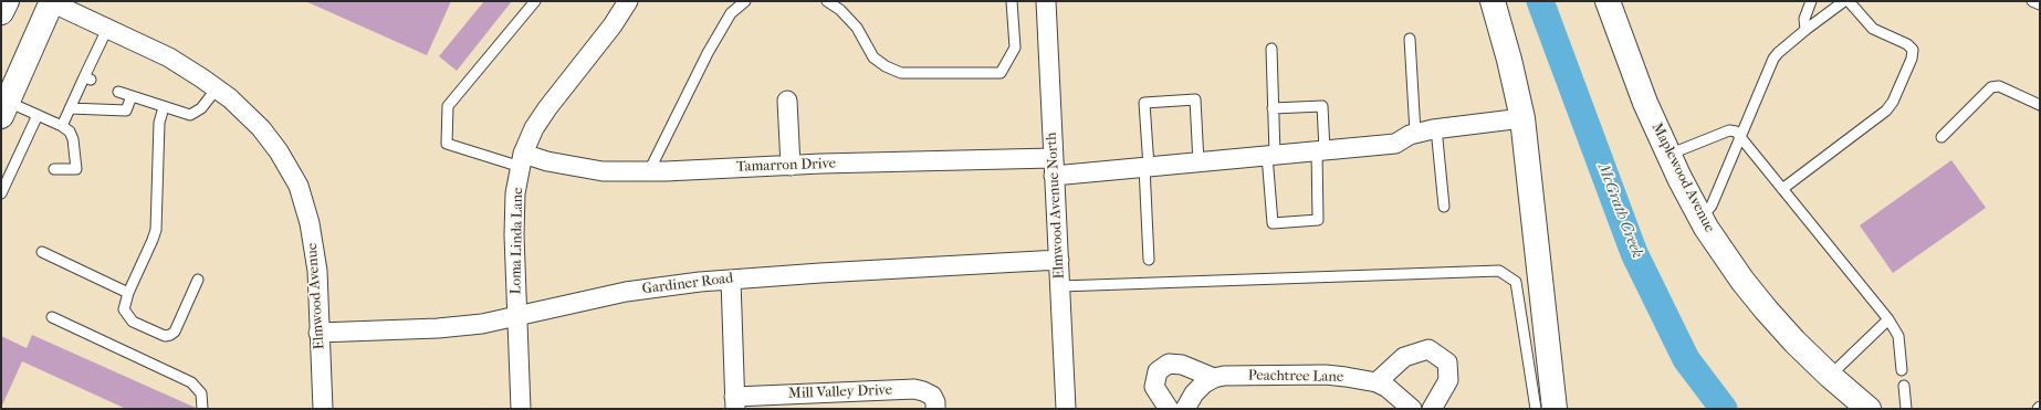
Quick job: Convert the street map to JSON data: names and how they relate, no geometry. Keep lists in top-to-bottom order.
{
  "streets": {
    "street": [
      "Tamarron Drive",
      "Maplewood Avenue",
      "Elmwood Avenue North",
      "Loma Linda Lane",
      "Gardiner Road",
      "Elmwood Avenue",
      "Peachtree Lane",
      "Mill Valley Drive"
    ]
  },
  "crossings": [
    ["Tamarron Drive", "Elmwood Avenue North"],
    ["Tamarron Drive", "Loma Linda Lane"],
    ["Elmwood Avenue North", "Gardiner Road"],
    ["Loma Linda Lane", "Gardiner Road"],
    ["Gardiner Road", "Elmwood Avenue"]
  ],
  "water": ["McGrath Creek"]
}
